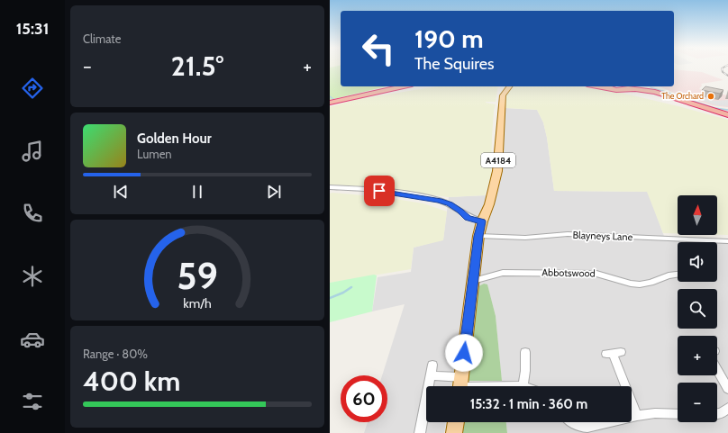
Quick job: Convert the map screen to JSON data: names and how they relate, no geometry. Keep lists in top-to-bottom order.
{
  "streets": {
    "main road": ["A4184"],
    "street": ["Blayneys Lane", "Abbotswood"]
  },
  "crossings": [
    ["A4184", "Blayneys Lane"],
    ["A4184", "Abbotswood"]
  ],
  "places": ["The Orchard"],
  "north": "top",
  "page": {
    "tabs": "15:31",
    "tile": [
      "Climate",
      ["Range · 80%", "400 km"]
    ],
    "turn": ["190 m", "The Squires"],
    "heat": ["−", "21.5°", "+"],
    "song": ["Golden Hour", "Lumen"],
    "map_buttons": ["+", "−"],
    "limit": "60",
    "trip": "15:32 · 1 min · 360 m",
    "gauge": ["59", "km/h"]
  }
}
